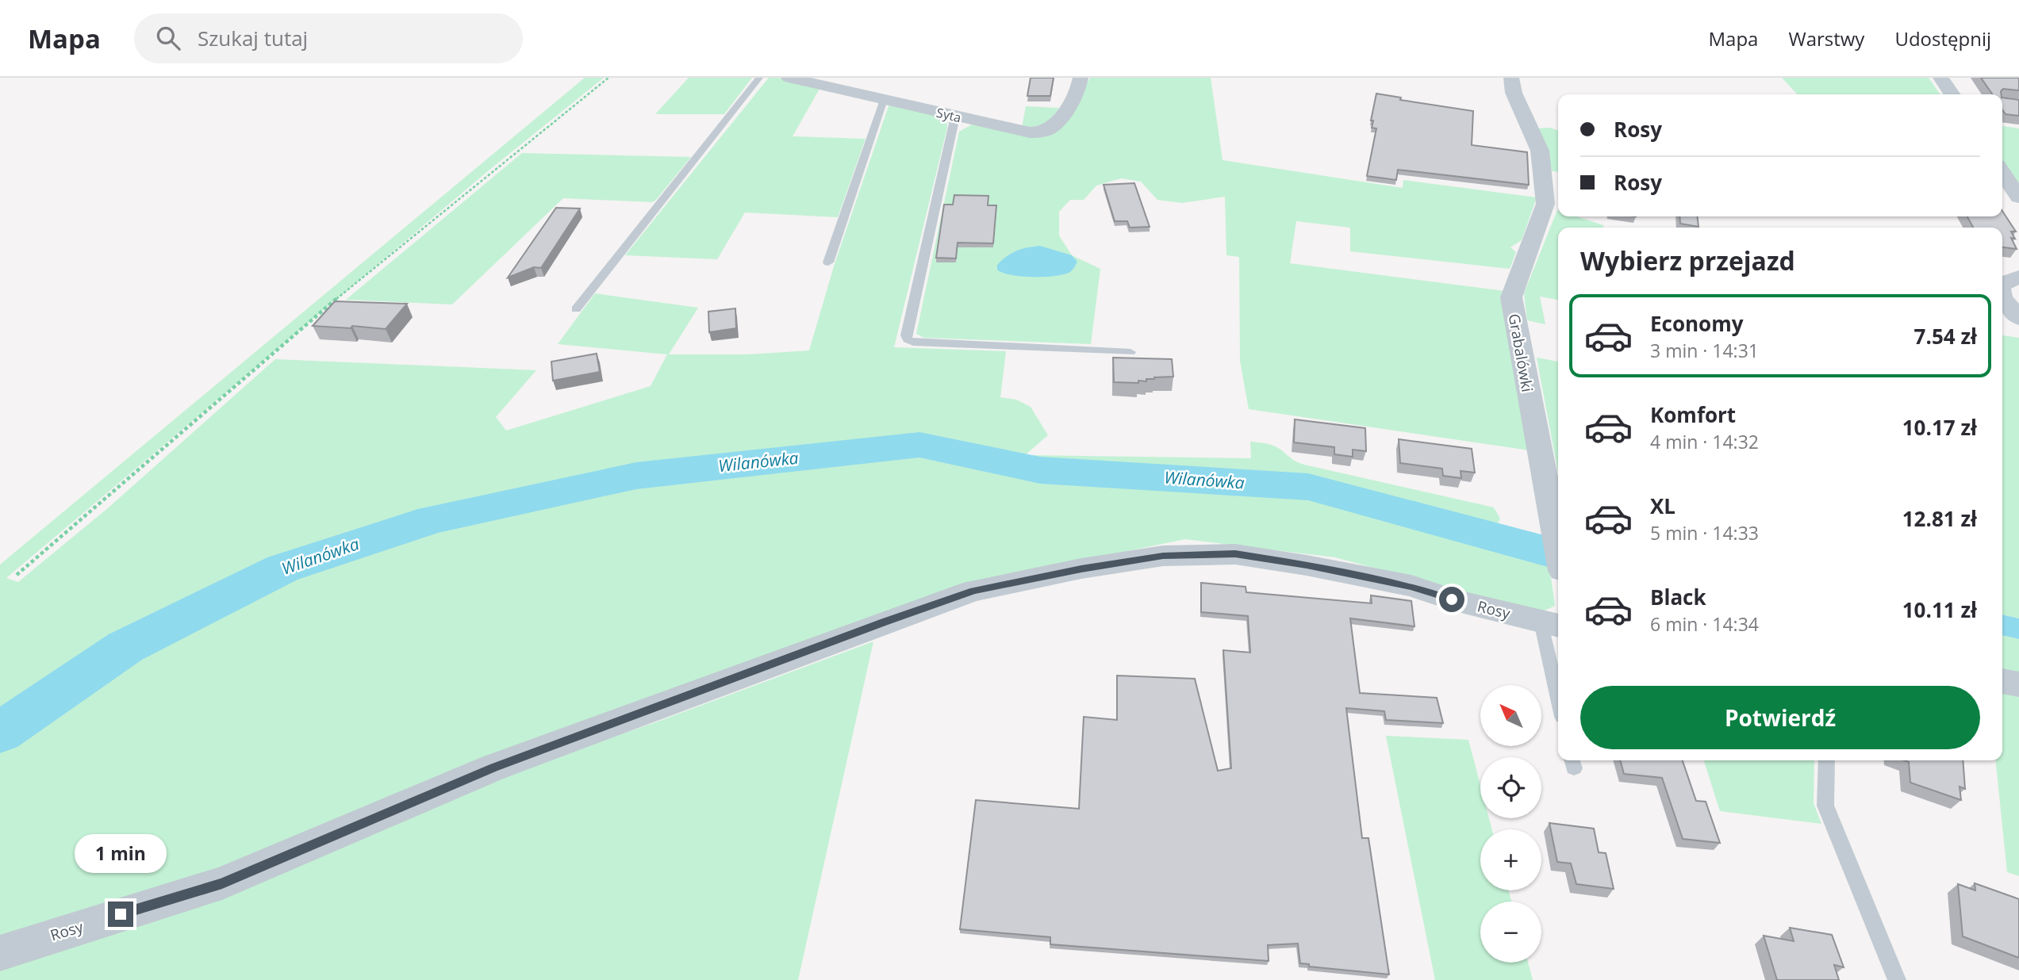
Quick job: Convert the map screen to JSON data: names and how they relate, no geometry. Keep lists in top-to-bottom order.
{
  "streets": {
    "street": ["Syta", "Grabalówki", "Rosy"]
  },
  "water": ["Wilanówka"],
  "north": "top left",
  "page": {
    "header": "Mapa",
    "search": "Szukaj tutaj",
    "nav": ["Mapa", "Warstwy", "Udostępnij"],
    "banner": ["Rosy", "Rosy"],
    "heading": "Wybierz przejazd",
    "list": [
      {
        "name": "Economy",
        "note": "3 min · 14:31",
        "value": "7.54 zł"
      },
      {
        "name": "Komfort",
        "note": "4 min · 14:32",
        "value": "10.17 zł"
      },
      {
        "name": "XL",
        "note": "5 min · 14:33",
        "value": "12.81 zł"
      },
      {
        "name": "Black",
        "note": "6 min · 14:34",
        "value": "10.11 zł"
      }
    ],
    "buttons": "Potwierdź",
    "map_buttons": ["+", "−"],
    "bubble": "1 min"
  }
}
